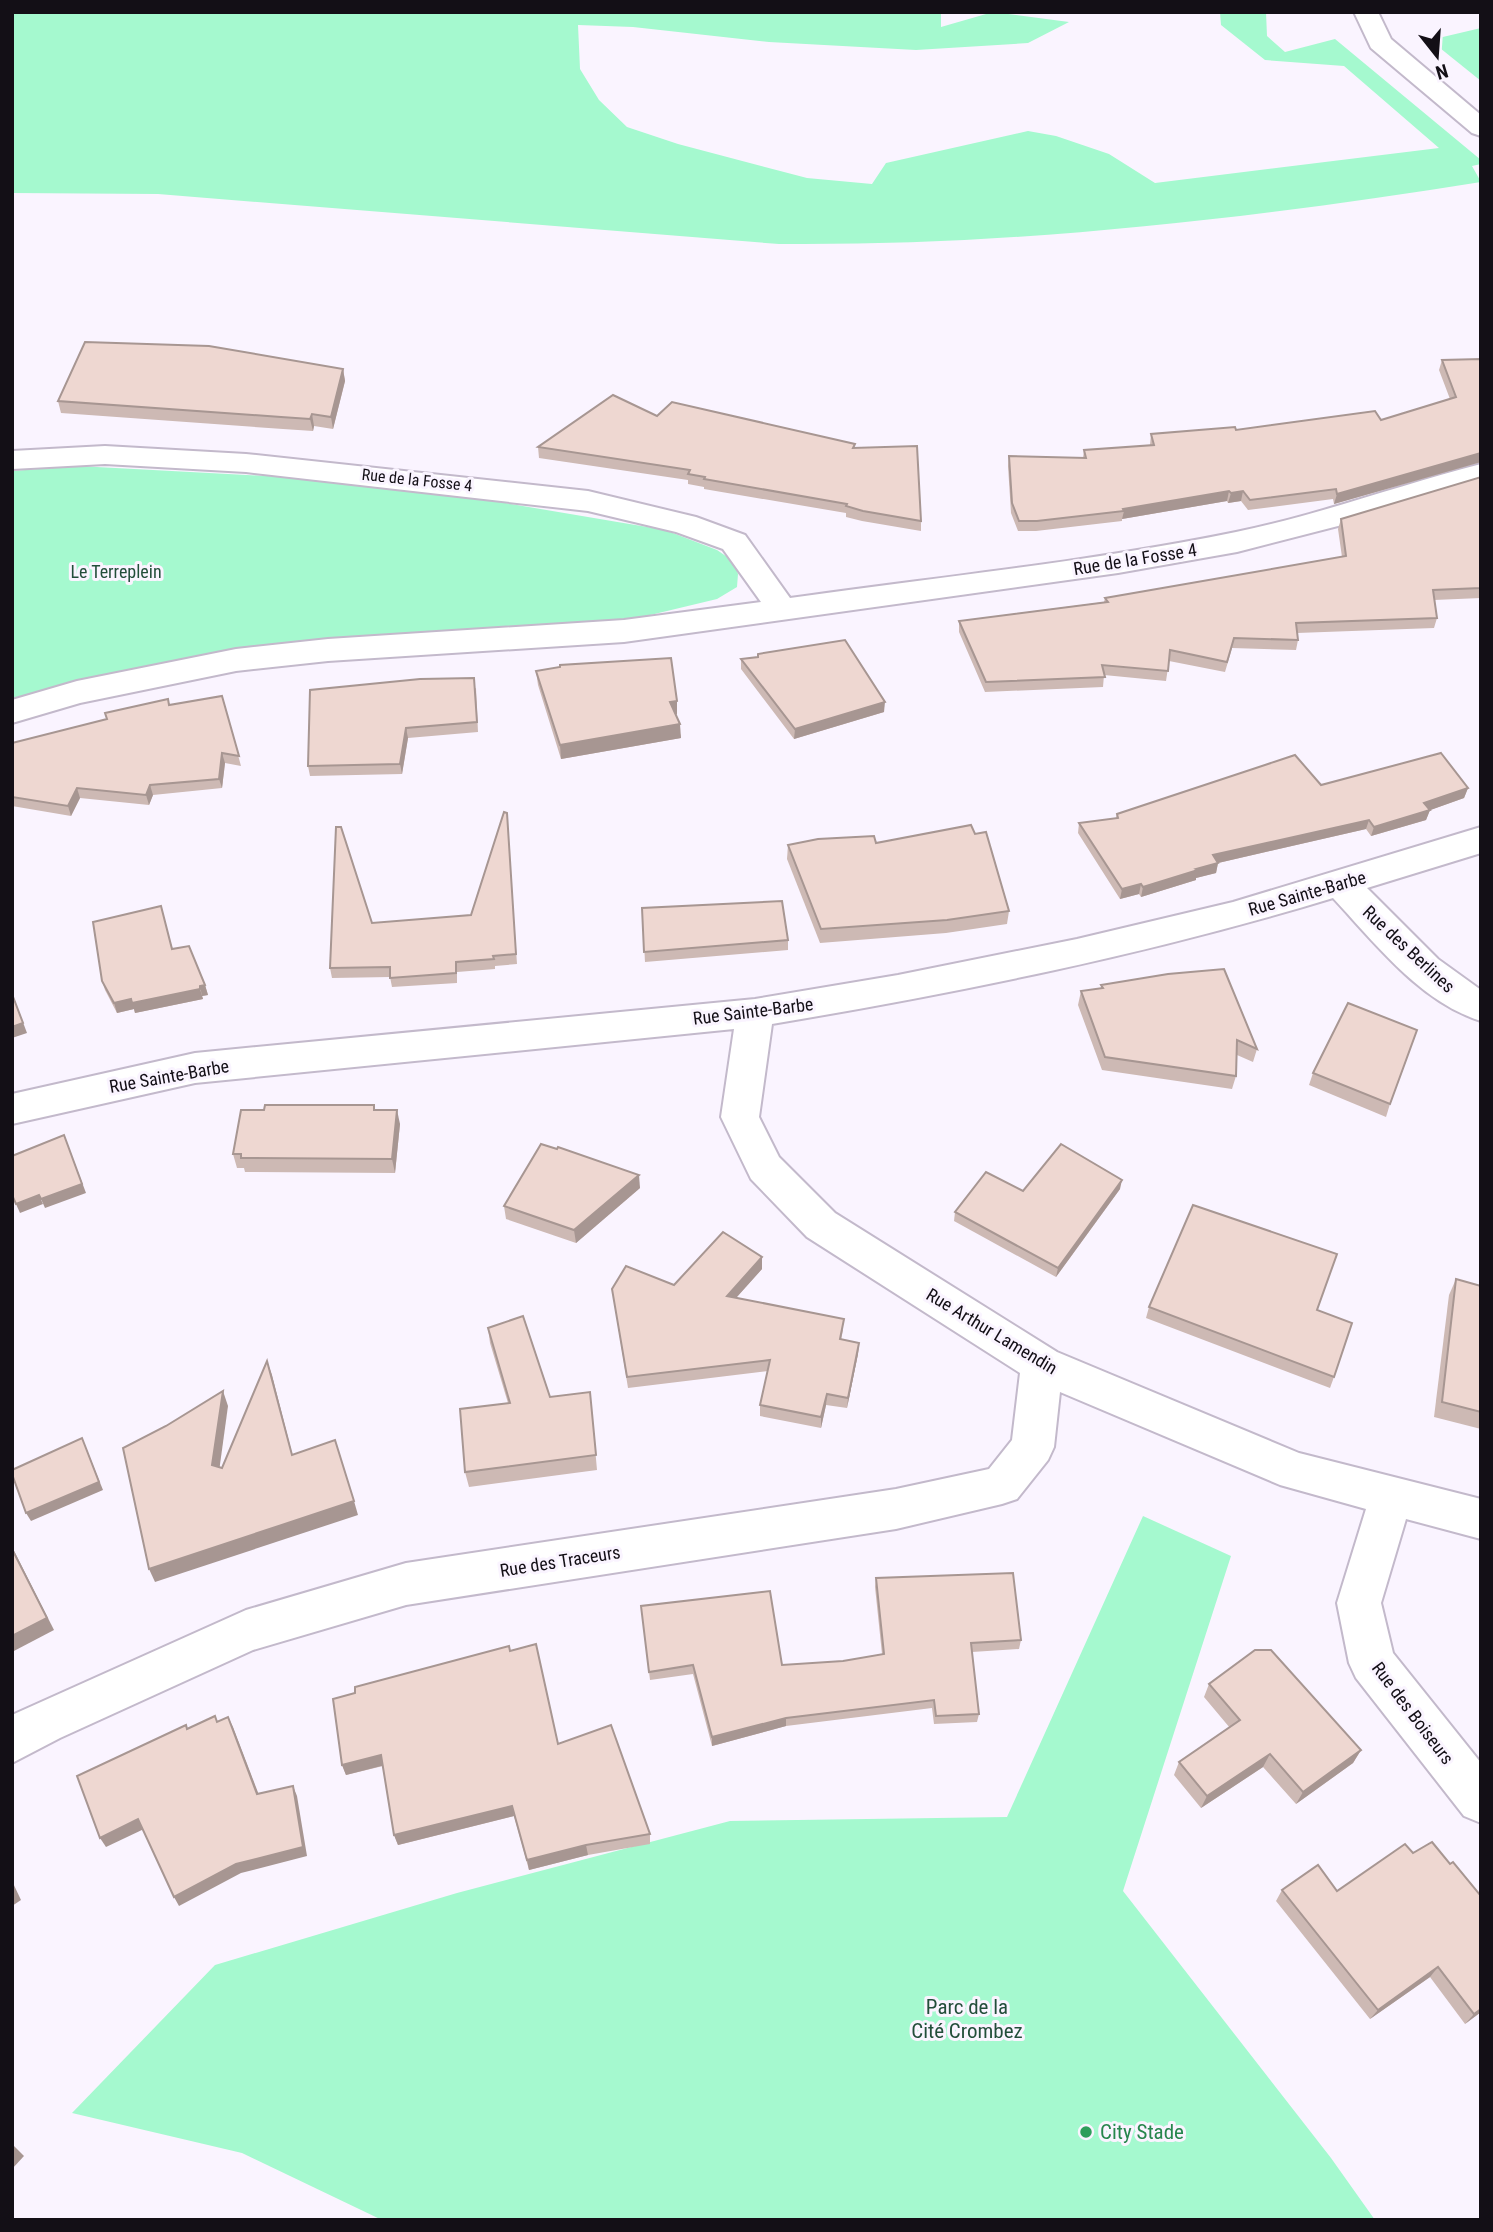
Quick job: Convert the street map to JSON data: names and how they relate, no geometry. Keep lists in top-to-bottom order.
{
  "streets": {
    "street": [
      "Rue de la Fosse 4",
      "Rue Sainte-Barbe",
      "Rue des Berlines",
      "Rue Arthur Lamendin",
      "Rue des Traceurs",
      "Rue des Boiseurs"
    ]
  },
  "crossings": [
    ["Rue Sainte-Barbe", "Rue des Berlines"],
    ["Rue Sainte-Barbe", "Rue Arthur Lamendin"],
    ["Rue Arthur Lamendin", "Rue des Traceurs"],
    ["Rue Arthur Lamendin", "Rue des Boiseurs"]
  ],
  "parks": ["Le Terreplein", "Parc de la Cité Crombez"],
  "places": ["City Stade"],
  "north": "bottom"
}
